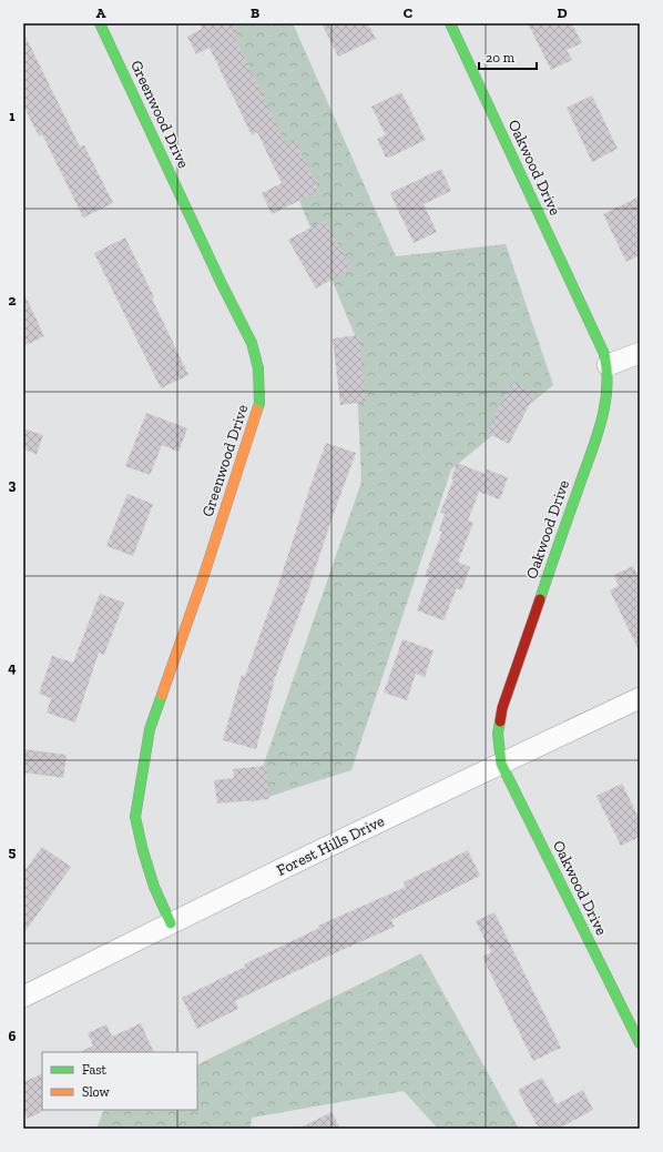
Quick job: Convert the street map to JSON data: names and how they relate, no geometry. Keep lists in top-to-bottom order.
{
  "streets": {
    "street": ["Greenwood Drive", "Oakwood Drive", "Forest Hills Drive"]
  },
  "crossings": [
    ["Greenwood Drive", "Forest Hills Drive"],
    ["Oakwood Drive", "Forest Hills Drive"]
  ],
  "legend": ["Fast", "Slow"],
  "scale_bar": "20 m",
  "grid": {
    "columns": [
      "A",
      "B",
      "C",
      "D"
    ],
    "rows": [
      "1",
      "2",
      "3",
      "4",
      "5",
      "6"
    ]
  }
}
